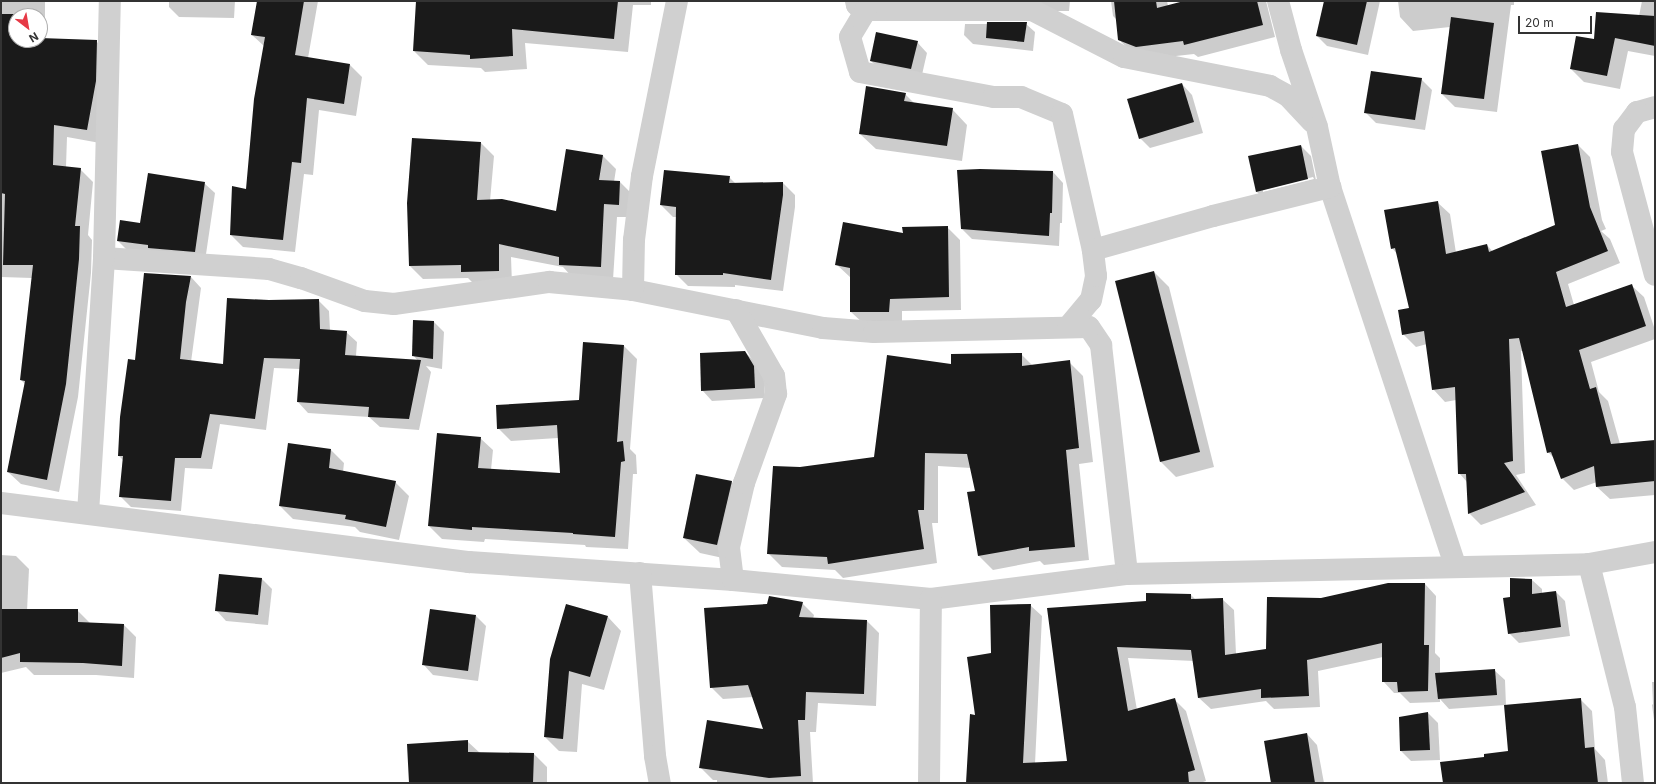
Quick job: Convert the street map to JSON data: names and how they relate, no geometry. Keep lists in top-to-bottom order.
{
  "scale_bar": "20 m",
  "north": "bottom right"
}
